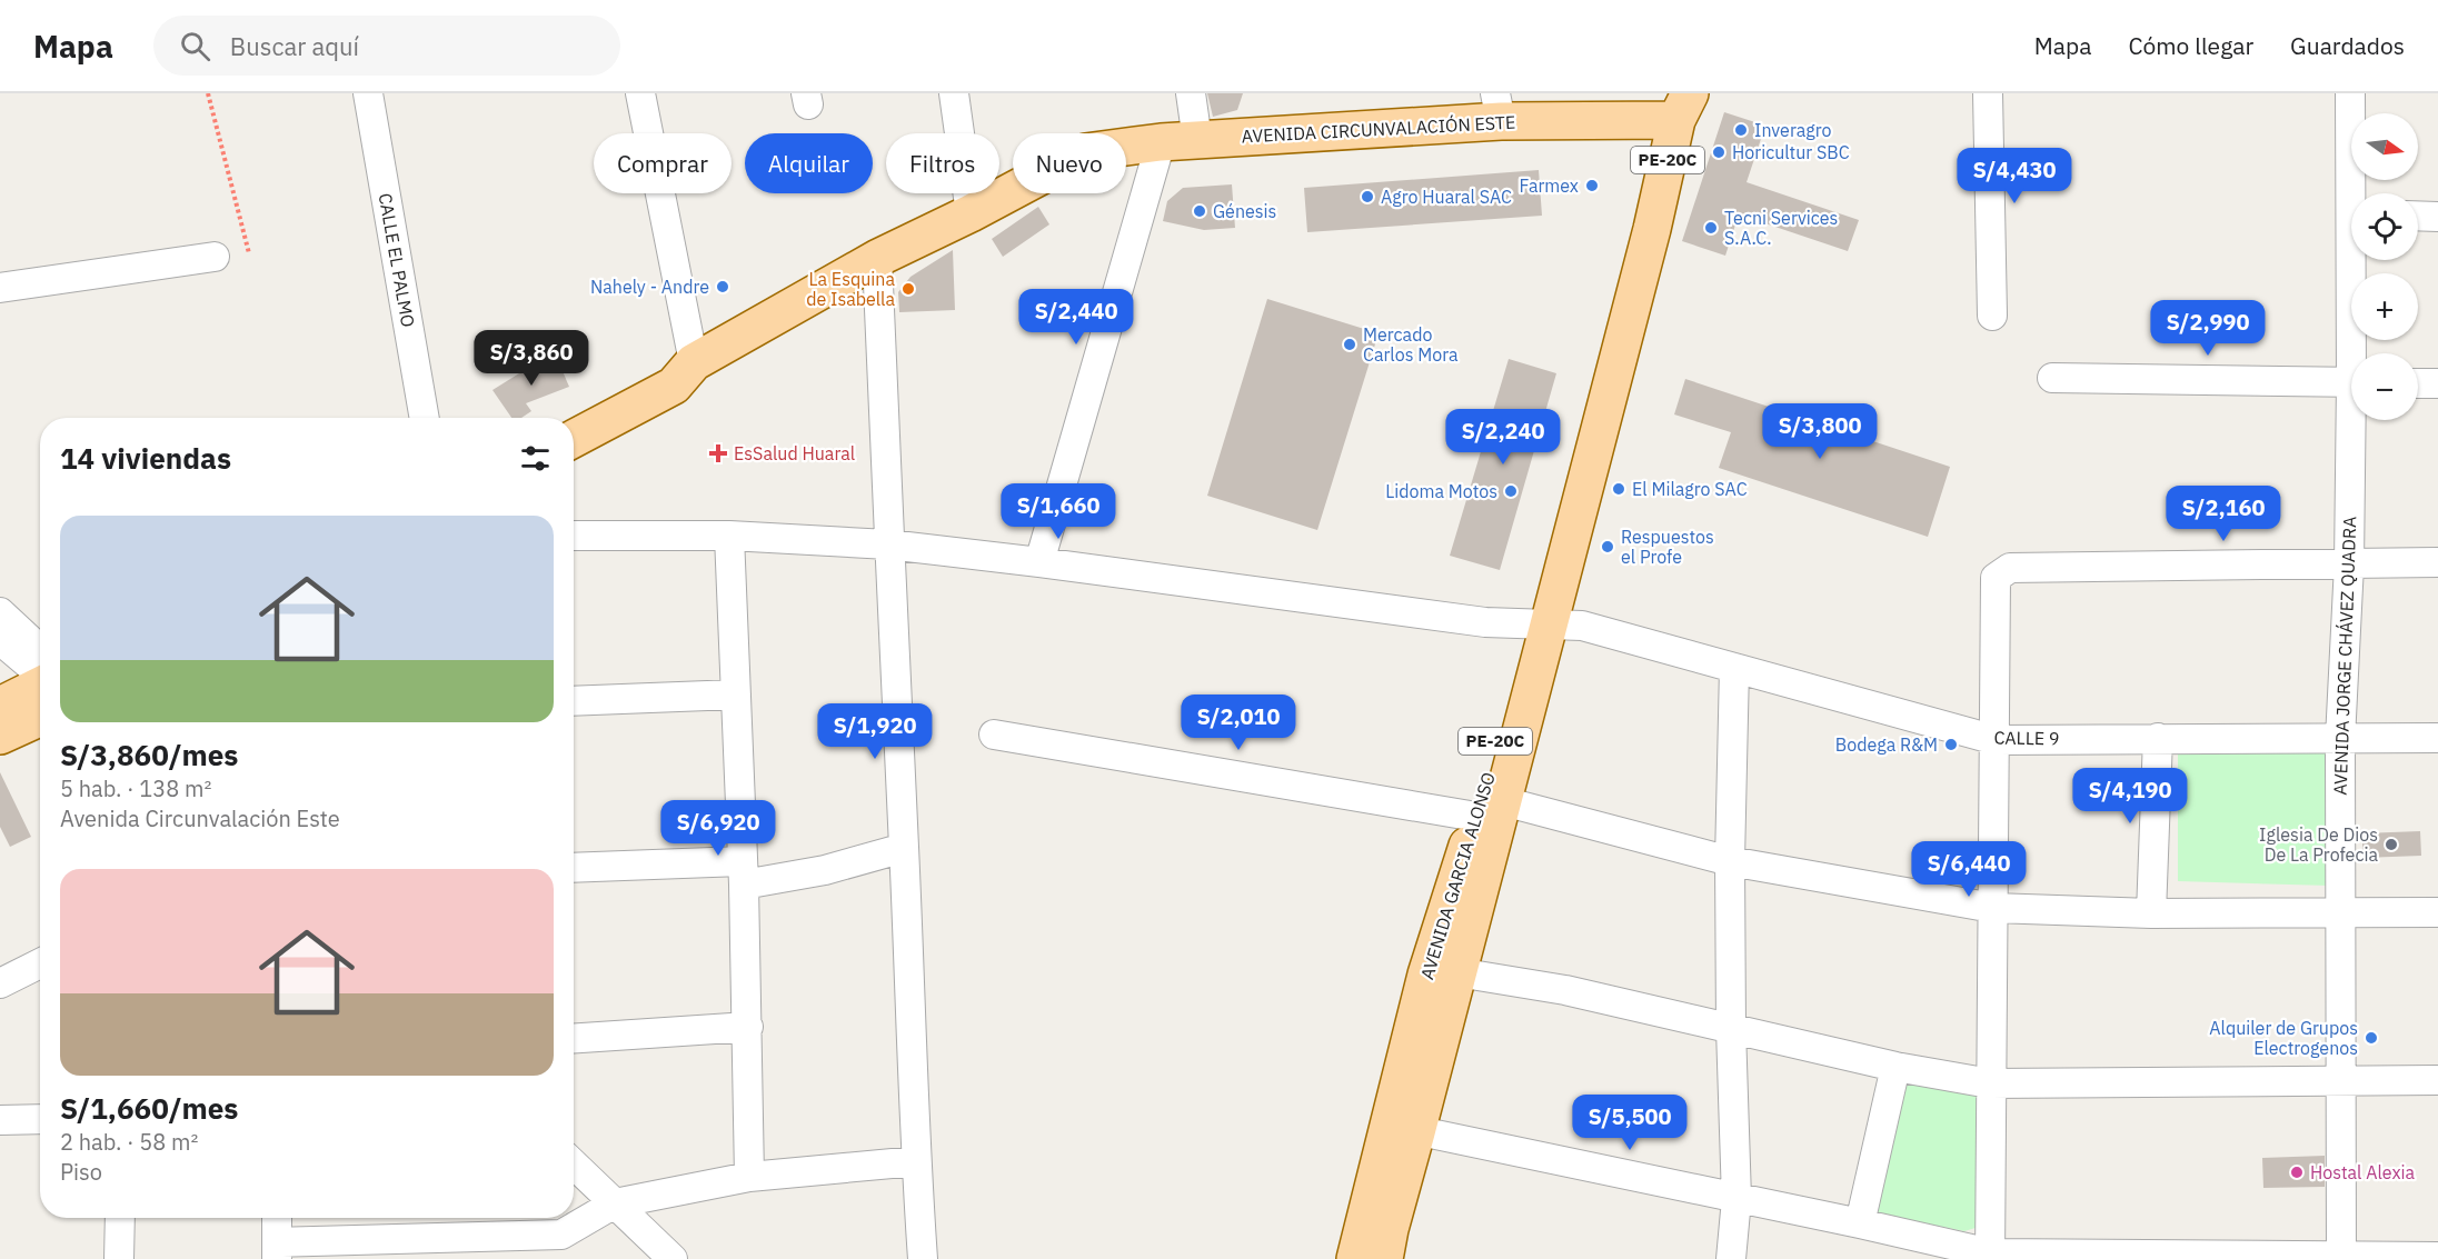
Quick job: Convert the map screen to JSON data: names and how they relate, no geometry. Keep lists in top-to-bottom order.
{
  "streets": {
    "main road": ["AVENIDA CIRCUNVALACIÓN ESTE", "PE-20C", "AVENIDA GARCIA ALONSO"],
    "street": ["CALLE EL PALMO", "AVENIDA JORGE CHÁVEZ QUADRA", "CALLE 9"]
  },
  "crossings": [
    ["AVENIDA CIRCUNVALACIÓN ESTE", "AVENIDA GARCIA ALONSO"],
    ["AVENIDA JORGE CHÁVEZ QUADRA", "CALLE 9"],
    ["CALLE 9", "AVENIDA GARCIA ALONSO"]
  ],
  "places": {
    "other": [
      "Inveragro",
      "Horicultur SBC",
      "Farmex",
      "Agro Huaral SAC",
      "Génesis",
      "Tecni Services S.A.C.",
      "Nahely - Andre",
      "La Esquina de Isabella",
      "Mercado Carlos Mora",
      "El Milagro SAC",
      "Lidoma Motos",
      "Respuestos el Profe",
      "Bodega R&M",
      "Iglesia De Dios De La Profecia",
      "Alquiler de Grupos Electrogenos",
      "Hostal Alexia"
    ],
    "health": ["EsSalud Huaral"]
  },
  "north": "right",
  "page": {
    "header": "Mapa",
    "search": "Buscar aquí",
    "nav": ["Mapa", "Cómo llegar", "Guardados"],
    "map_buttons": ["+", "−"],
    "chip": [
      "Comprar",
      "Alquilar",
      "Filtros",
      "Nuevo"
    ],
    "price": [
      "S/4,430",
      "S/2,440",
      "S/2,990",
      "S/3,860",
      "S/3,800",
      "S/2,240",
      "S/1,660",
      "S/2,160",
      "S/2,010",
      "S/1,920",
      "S/4,190",
      "S/6,920",
      "S/6,440",
      "S/5,500"
    ],
    "heading": "14 viviendas",
    "list": [
      {
        "name": "S/3,860/mes",
        "note": "5 hab. · 138 m² · Avenida Circunvalación Este"
      },
      {
        "name": "S/1,660/mes",
        "note": "2 hab. · 58 m² · Piso"
      }
    ]
  }
}
